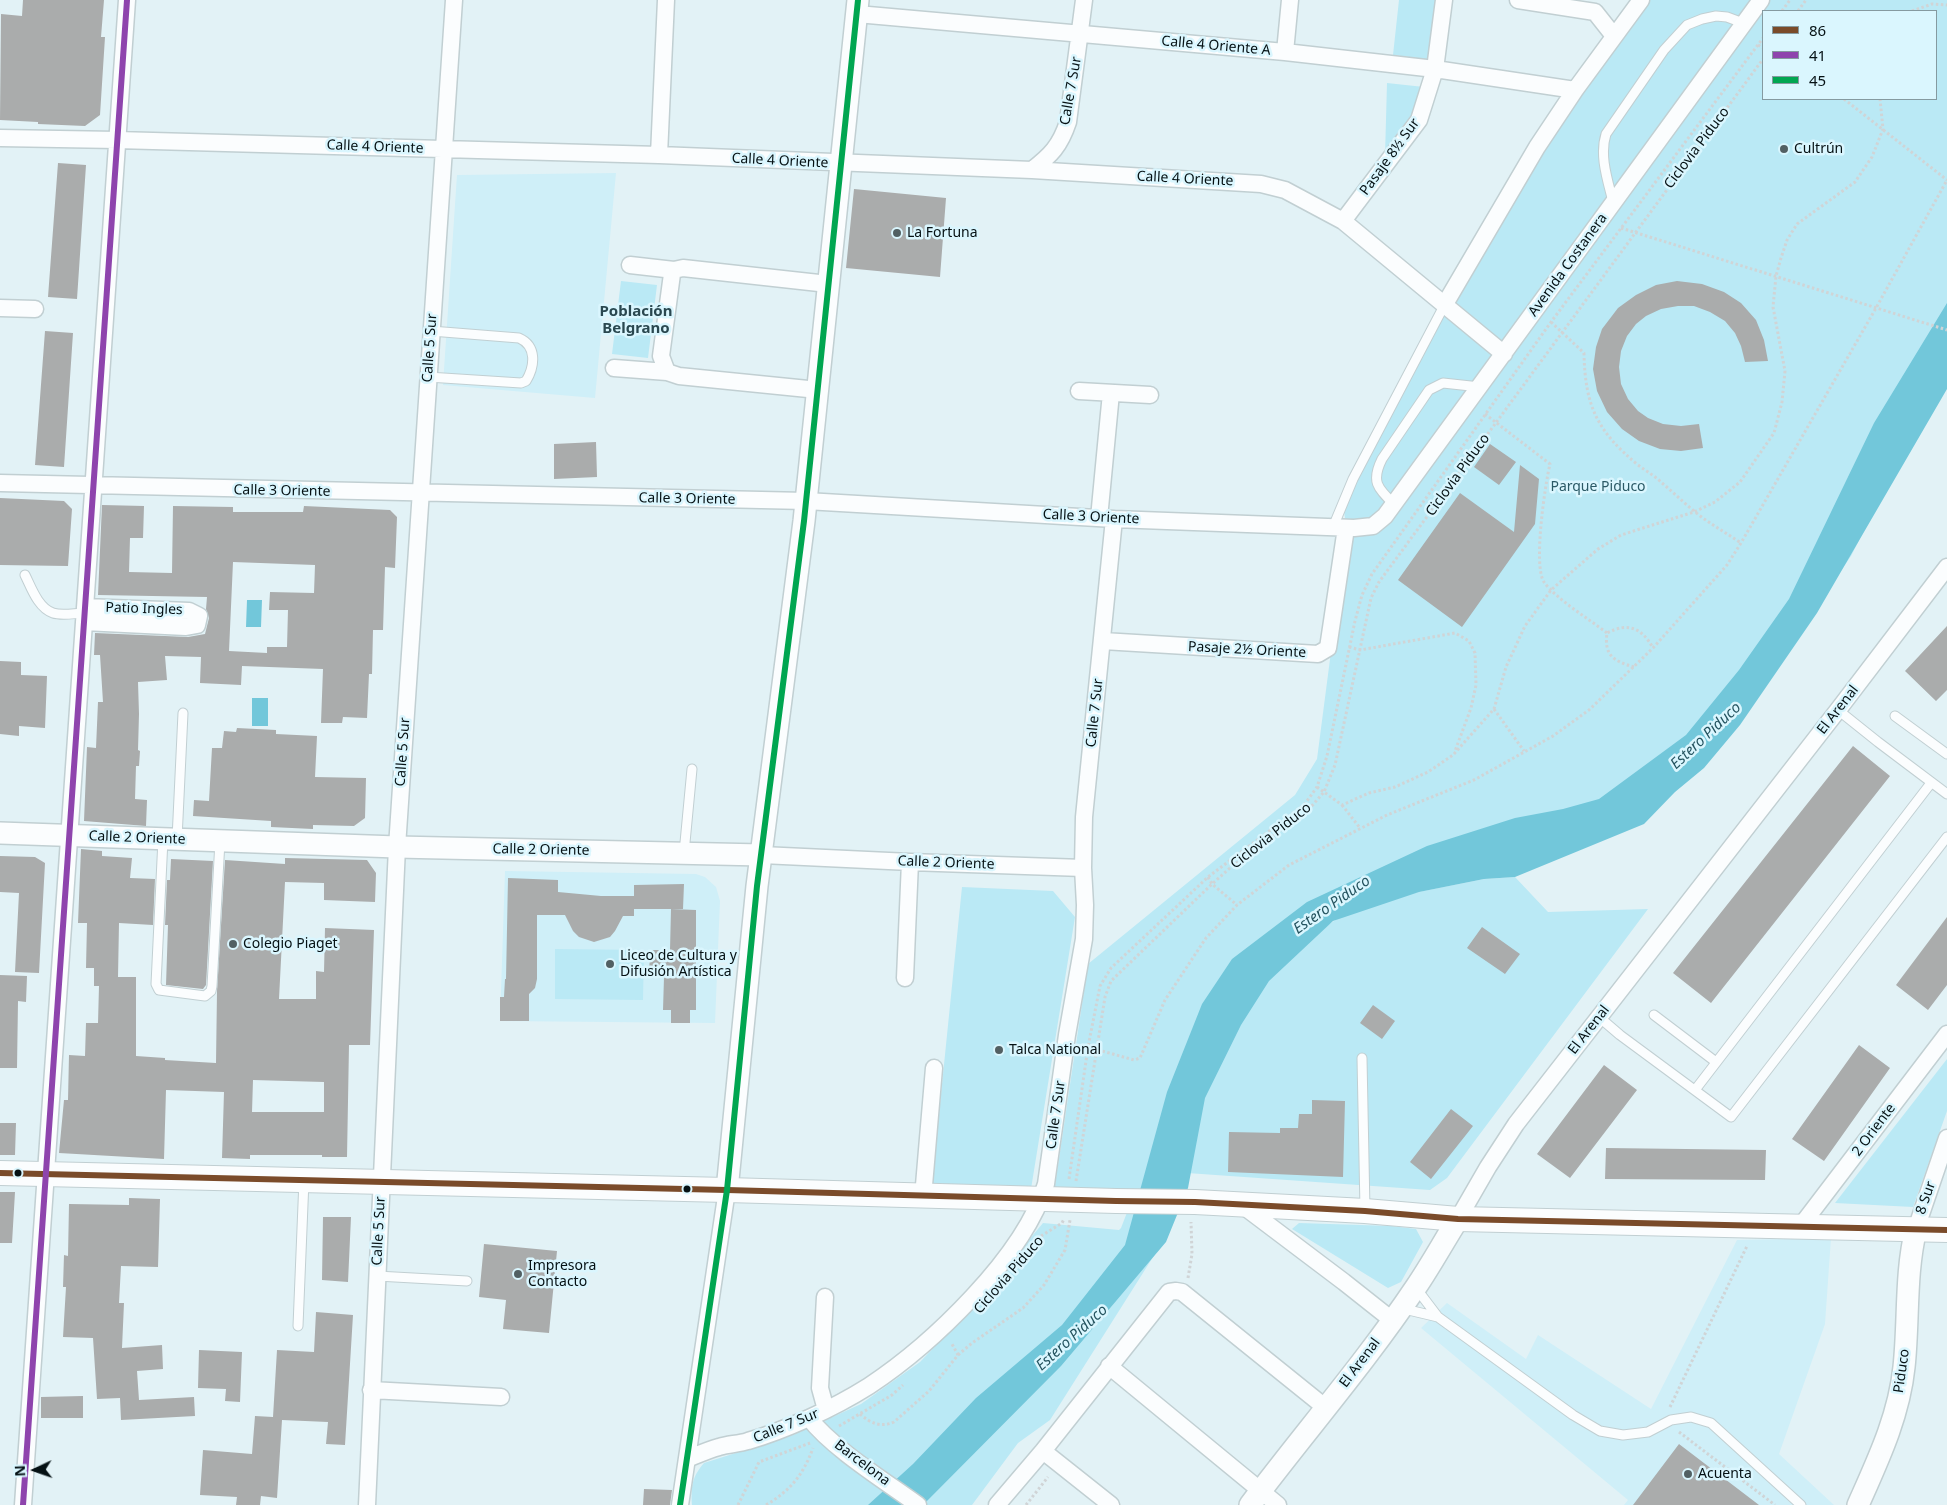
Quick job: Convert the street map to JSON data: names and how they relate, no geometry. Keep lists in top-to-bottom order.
{
  "streets": {
    "street": [
      "Calle 4 Oriente A",
      "Calle 7 Sur",
      "Calle 4 Oriente",
      "Pasaje 8½ Sur",
      "Avenida Costanera",
      "Calle 5 Sur",
      "Calle 3 Oriente",
      "Patio Ingles",
      "Pasaje 2½ Oriente",
      "El Arenal",
      "Calle 2 Oriente",
      "2 Oriente",
      "8 Sur",
      "Piduco",
      "Barcelona"
    ],
    "path": ["Ciclovia Piduco"]
  },
  "crossings": [
    ["Calle 4 Oriente A", "Calle 7 Sur"],
    ["Calle 4 Oriente A", "Pasaje 8½ Sur"],
    ["Calle 7 Sur", "Calle 4 Oriente"],
    ["Calle 7 Sur", "Calle 3 Oriente"],
    ["Calle 7 Sur", "Pasaje 2½ Oriente"],
    ["Calle 7 Sur", "Calle 2 Oriente"],
    ["Calle 7 Sur", "Barcelona"],
    ["Calle 4 Oriente", "Pasaje 8½ Sur"],
    ["Calle 4 Oriente", "Avenida Costanera"],
    ["Calle 4 Oriente", "Calle 5 Sur"],
    ["Avenida Costanera", "Calle 3 Oriente"],
    ["Calle 5 Sur", "Calle 3 Oriente"],
    ["Calle 5 Sur", "Calle 2 Oriente"],
    ["Calle 3 Oriente", "Pasaje 2½ Oriente"],
    ["8 Sur", "Piduco"]
  ],
  "districts": ["Población Belgrano"],
  "water": ["Estero Piduco"],
  "parks": ["Parque Piduco"],
  "places": [
    "Cultrún",
    "La Fortuna",
    "Colegio Piaget",
    "Liceo de Cultura y Difusión Artística",
    "Talca National",
    "Impresora Contacto",
    "Acuenta"
  ],
  "lines": ["transit line 41", "transit line 45", "transit line 86"],
  "legend": ["86", "41", "45"],
  "north": "left"
}
